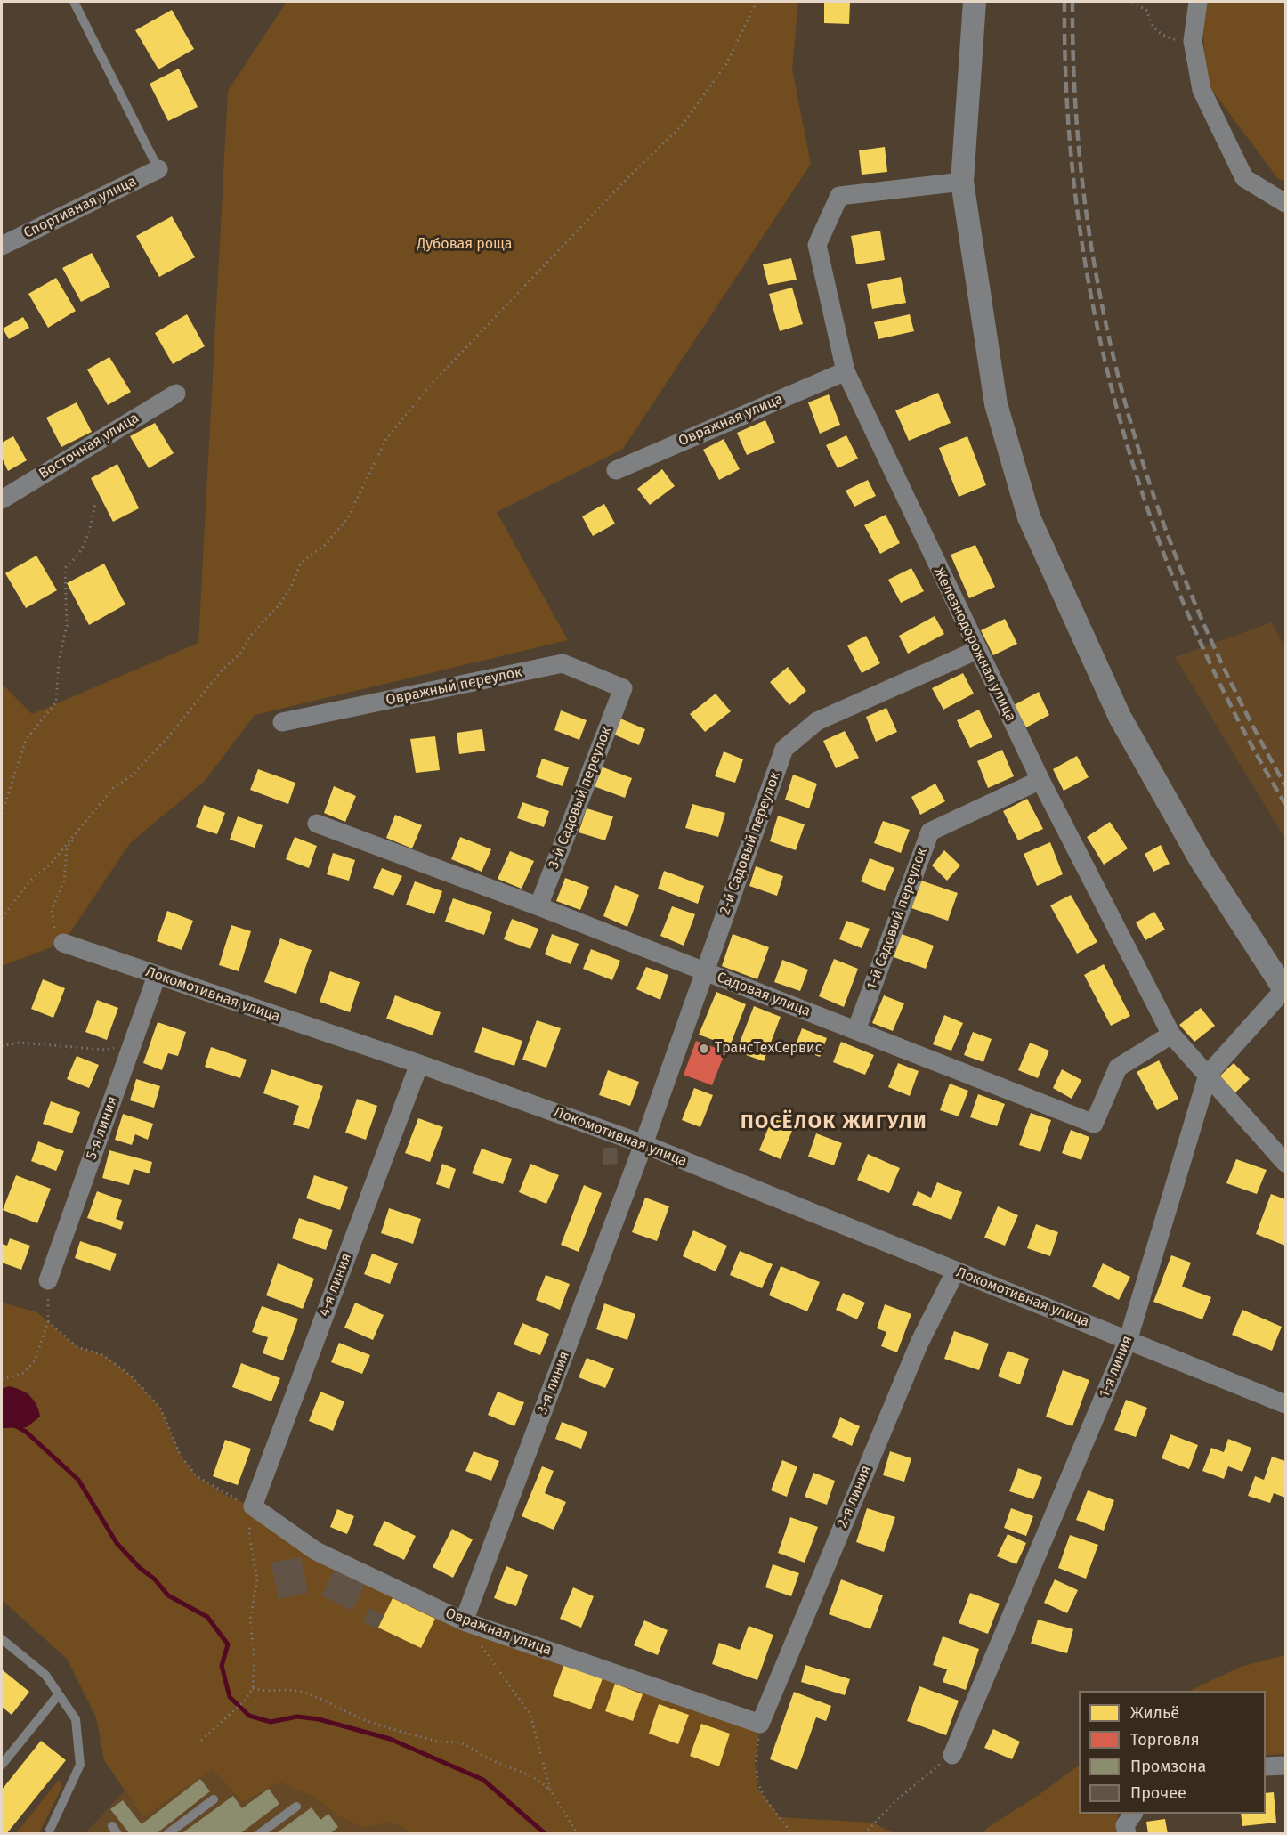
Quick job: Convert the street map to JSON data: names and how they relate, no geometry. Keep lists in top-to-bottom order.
{
  "streets": {
    "street": [
      "Спортивная улица",
      "Овражная улица",
      "Восточная улица",
      "Железнодорожная улица",
      "Овражный переулок",
      "3-й Садовый переулок",
      "2-й Садовый переулок",
      "1-й Садовый переулок",
      "Локомотивная улица",
      "Садовая улица",
      "5-я линия",
      "4-я линия",
      "1-я линия",
      "3-я линия",
      "2-я линия"
    ]
  },
  "crossings": [
    ["Овражная улица", "Железнодорожная улица"],
    ["Овражная улица", "4-я линия"],
    ["Овражная улица", "3-я линия"],
    ["Овражная улица", "2-я линия"],
    ["Железнодорожная улица", "2-й Садовый переулок"],
    ["Железнодорожная улица", "1-й Садовый переулок"],
    ["Железнодорожная улица", "Садовая улица"],
    ["Железнодорожная улица", "1-я линия"],
    ["Овражный переулок", "3-й Садовый переулок"],
    ["3-й Садовый переулок", "Садовая улица"],
    ["2-й Садовый переулок", "Локомотивная улица"],
    ["2-й Садовый переулок", "Садовая улица"],
    ["2-й Садовый переулок", "3-я линия"],
    ["1-й Садовый переулок", "Садовая улица"],
    ["Локомотивная улица", "5-я линия"],
    ["Локомотивная улица", "4-я линия"],
    ["Локомотивная улица", "1-я линия"],
    ["Локомотивная улица", "3-я линия"],
    ["Локомотивная улица", "2-я линия"]
  ],
  "districts": ["ПОСЁЛОК ЖИГУЛИ"],
  "parks": ["Дубовая роща"],
  "places": ["ТрансТехСервис"],
  "legend": [
    "Жильё",
    "Торговля",
    "Промзона",
    "Прочее"
  ]
}
